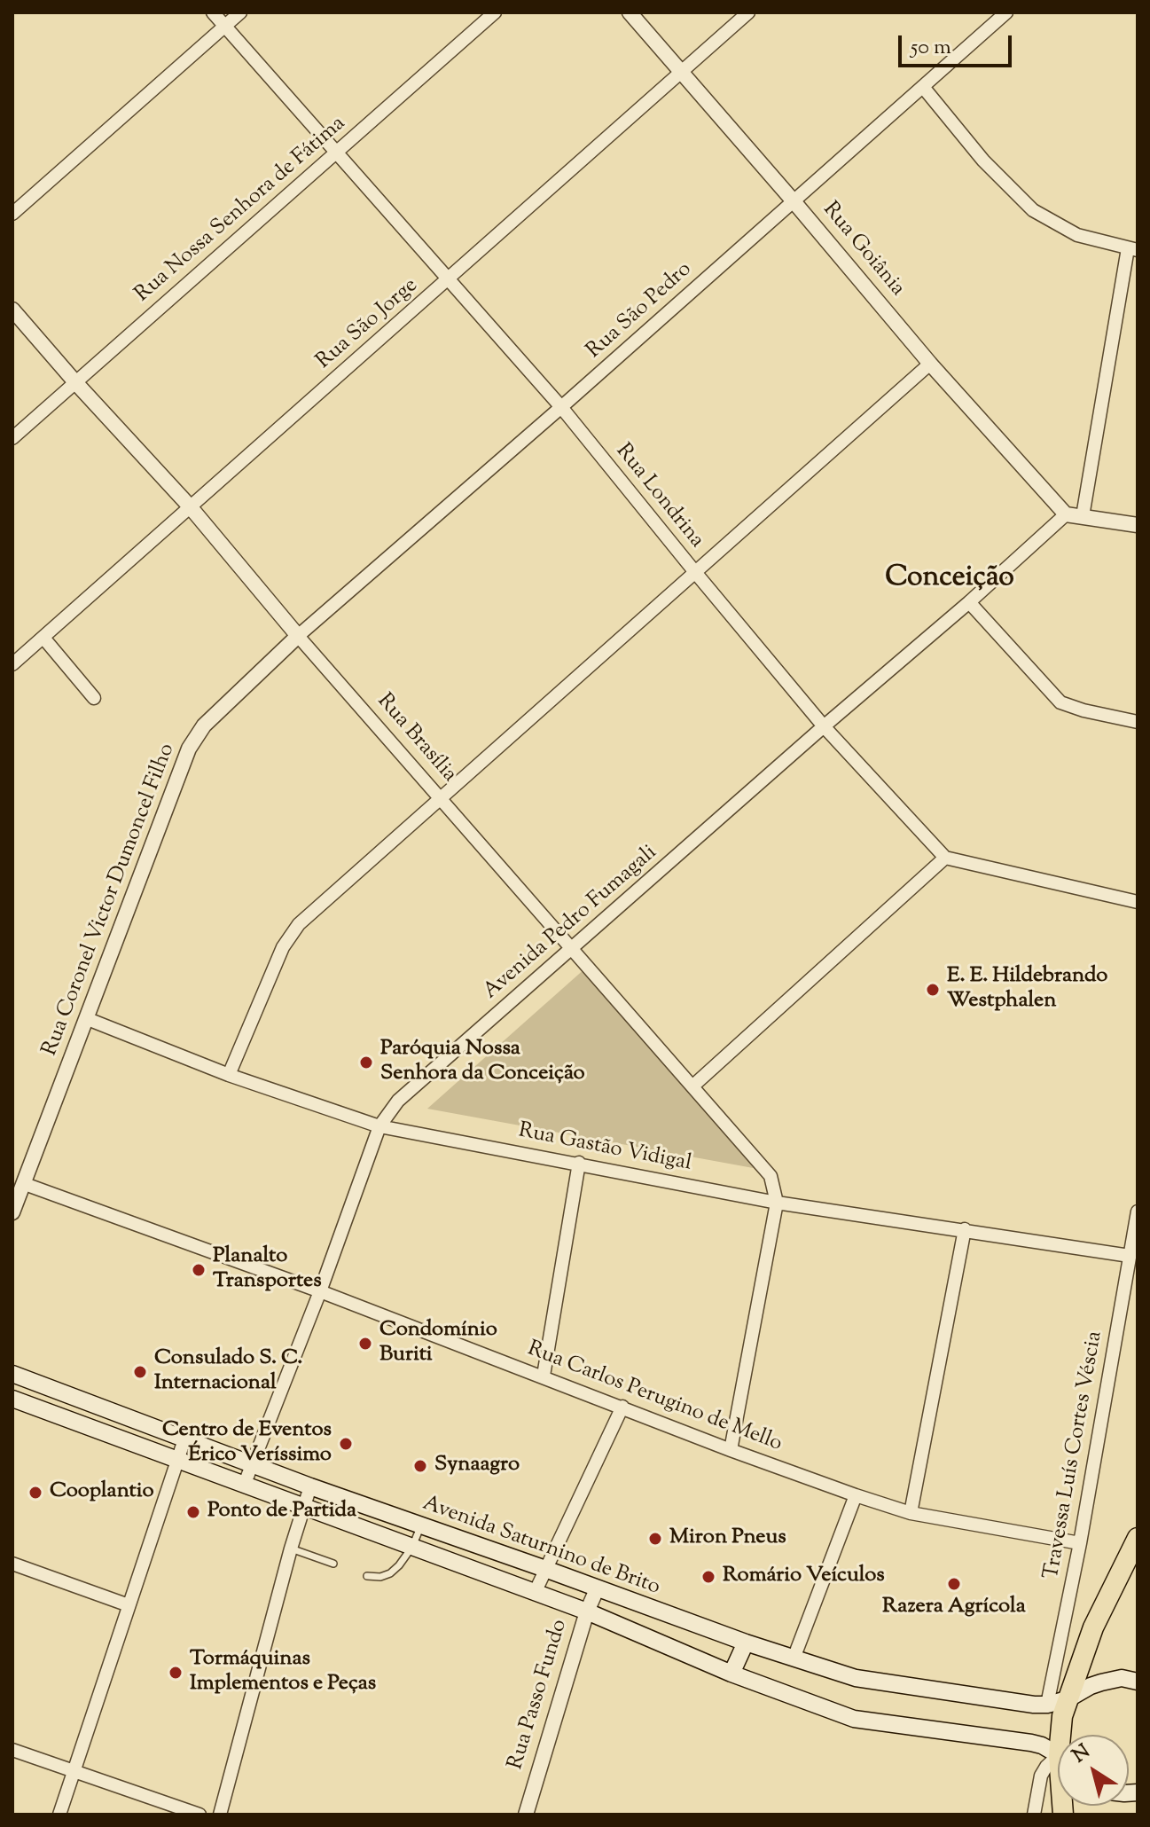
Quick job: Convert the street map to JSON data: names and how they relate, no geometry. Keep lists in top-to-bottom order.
{
  "streets": {
    "main road": ["Avenida Saturnino de Brito"],
    "street": [
      "Rua Nossa Senhora de Fátima",
      "Rua Goiânia",
      "Rua São Pedro",
      "Rua São Jorge",
      "Rua Londrina",
      "Rua Brasília",
      "Rua Coronel Victor Dumoncel Filho",
      "Avenida Pedro Fumagali",
      "Rua Gastão Vidigal",
      "Rua Carlos Perugino de Mello",
      "Travessa Luís Cortes Véscia",
      "Rua Passo Fundo"
    ]
  },
  "crossings": [
    ["Rua Nossa Senhora de Fátima", "Rua Londrina"],
    ["Rua Nossa Senhora de Fátima", "Rua Brasília"],
    ["Rua Goiânia", "Rua São Pedro"],
    ["Rua Goiânia", "Rua São Jorge"],
    ["Rua Goiânia", "Avenida Pedro Fumagali"],
    ["Rua São Pedro", "Rua Londrina"],
    ["Rua São Pedro", "Rua Brasília"],
    ["Rua São Pedro", "Rua Coronel Victor Dumoncel Filho"],
    ["Rua São Jorge", "Rua Londrina"],
    ["Rua São Jorge", "Rua Brasília"],
    ["Rua Londrina", "Avenida Pedro Fumagali"],
    ["Rua Brasília", "Rua Coronel Victor Dumoncel Filho"],
    ["Rua Brasília", "Avenida Pedro Fumagali"],
    ["Rua Brasília", "Rua Gastão Vidigal"],
    ["Rua Coronel Victor Dumoncel Filho", "Rua Gastão Vidigal"],
    ["Rua Coronel Victor Dumoncel Filho", "Rua Carlos Perugino de Mello"],
    ["Avenida Pedro Fumagali", "Rua Gastão Vidigal"],
    ["Avenida Pedro Fumagali", "Rua Carlos Perugino de Mello"],
    ["Avenida Pedro Fumagali", "Avenida Saturnino de Brito"],
    ["Rua Gastão Vidigal", "Travessa Luís Cortes Véscia"],
    ["Rua Carlos Perugino de Mello", "Travessa Luís Cortes Véscia"],
    ["Travessa Luís Cortes Véscia", "Avenida Saturnino de Brito"],
    ["Avenida Saturnino de Brito", "Rua Passo Fundo"]
  ],
  "districts": ["Conceição"],
  "places": [
    "E. E. Hildebrando Westphalen",
    "Paróquia Nossa Senhora da Conceição",
    "Planalto Transportes",
    "Condomínio Buriti",
    "Consulado S. C. Internacional",
    "Centro de Eventos Érico Veríssimo",
    "Synaagro",
    "Cooplantio",
    "Ponto de Partida",
    "Miron Pneus",
    "Romário Veículos",
    "Razera Agrícola",
    "Tormáquinas Implementos e Peças"
  ],
  "scale_bar": "50 m",
  "north": "top left"
}
